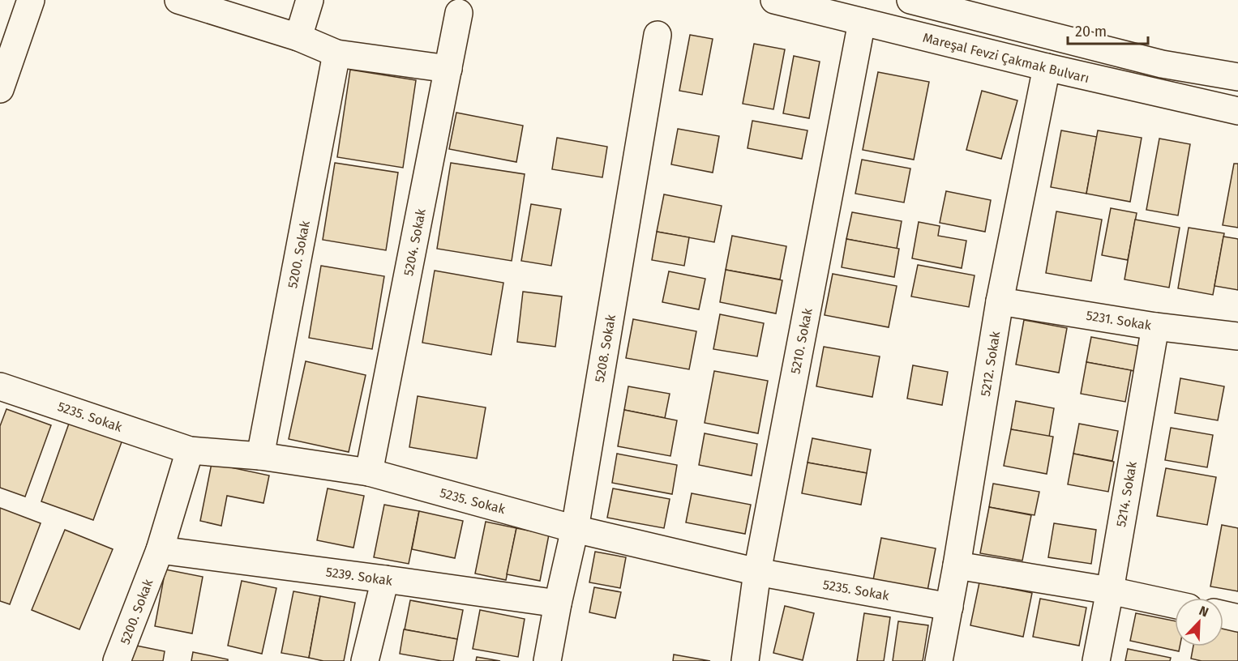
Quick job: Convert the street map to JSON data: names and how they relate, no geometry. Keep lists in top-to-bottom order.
{
  "streets": {
    "main road": [
      "Mareşal Fevzi Çakmak Bulvarı",
      "5204. Sokak",
      "5200. Sokak",
      "5231. Sokak",
      "5210. Sokak",
      "5208. Sokak",
      "5212. Sokak",
      "5235. Sokak",
      "5214. Sokak",
      "5239. Sokak"
    ]
  },
  "crossings": [
    ["Mareşal Fevzi Çakmak Bulvarı", "5210. Sokak"],
    ["Mareşal Fevzi Çakmak Bulvarı", "5212. Sokak"],
    ["5204. Sokak", "5235. Sokak"],
    ["5200. Sokak", "5235. Sokak"],
    ["5200. Sokak", "5239. Sokak"],
    ["5231. Sokak", "5212. Sokak"],
    ["5231. Sokak", "5214. Sokak"],
    ["5210. Sokak", "5235. Sokak"],
    ["5208. Sokak", "5235. Sokak"],
    ["5208. Sokak", "5239. Sokak"],
    ["5212. Sokak", "5235. Sokak"]
  ],
  "scale_bar": "20 m",
  "north": "top right"
}
